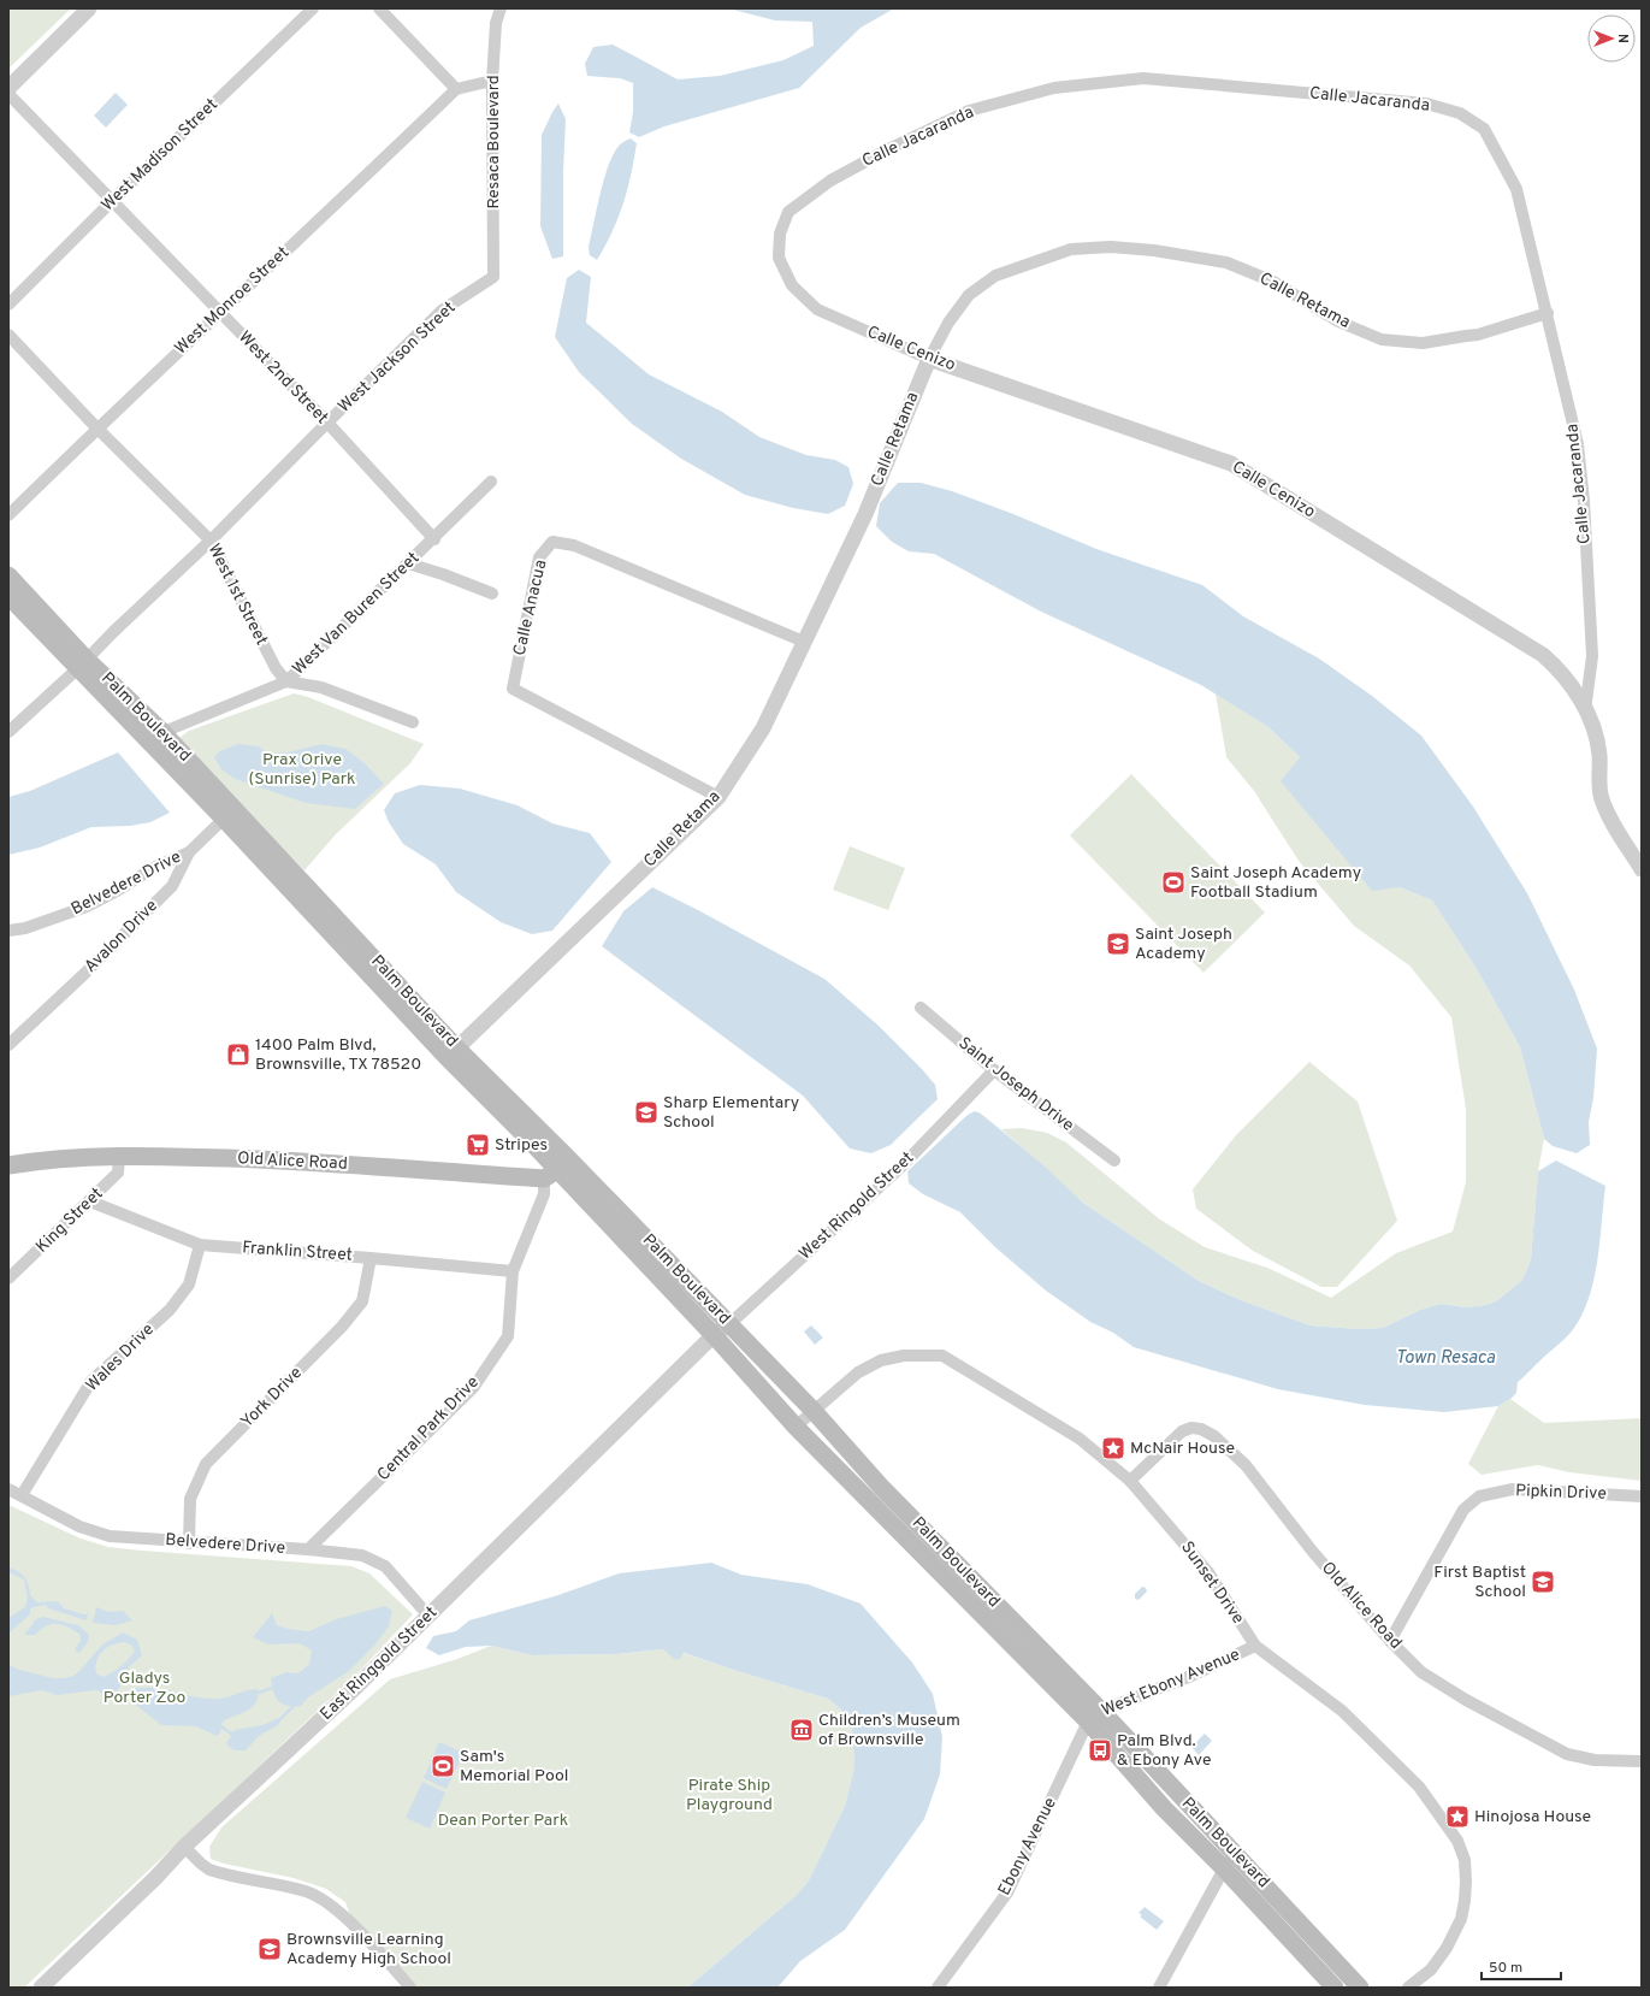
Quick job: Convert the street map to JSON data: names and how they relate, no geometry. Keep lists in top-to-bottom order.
{
  "streets": {
    "main road": ["Palm Boulevard", "Old Alice Road"],
    "street": [
      "Calle Jacaranda",
      "Resaca Boulevard",
      "West Madison Street",
      "West Monroe Street",
      "Calle Retama",
      "Calle Cenizo",
      "West Jackson Street",
      "West 2nd Street",
      "West 1st Street",
      "Calle Anacua",
      "West Van Buren Street",
      "Belvedere Drive",
      "Avalon Drive",
      "Saint Joseph Drive",
      "West Ringold Street",
      "King Street",
      "Franklin Street",
      "Wales Drive",
      "York Drive",
      "Central Park Drive",
      "Pipkin Drive",
      "Sunset Drive",
      "East Ringgold Street",
      "West Ebony Avenue",
      "Ebony Avenue"
    ]
  },
  "crossings": [
    ["Calle Jacaranda", "Calle Retama"],
    ["Calle Jacaranda", "Calle Cenizo"],
    ["Resaca Boulevard", "West Jackson Street"],
    ["West Madison Street", "West 2nd Street"],
    ["West Monroe Street", "West 2nd Street"],
    ["West Monroe Street", "West 1st Street"],
    ["Calle Retama", "Calle Cenizo"],
    ["Calle Retama", "Calle Anacua"],
    ["Calle Retama", "Palm Boulevard"],
    ["West Jackson Street", "West 2nd Street"],
    ["West Jackson Street", "West 1st Street"],
    ["West Jackson Street", "Palm Boulevard"],
    ["West 2nd Street", "West Van Buren Street"],
    ["West 1st Street", "West Van Buren Street"],
    ["West Van Buren Street", "Palm Boulevard"],
    ["Palm Boulevard", "Avalon Drive"],
    ["Palm Boulevard", "Old Alice Road"],
    ["Palm Boulevard", "West Ringold Street"],
    ["Palm Boulevard", "Central Park Drive"],
    ["Palm Boulevard", "Sunset Drive"],
    ["Palm Boulevard", "East Ringgold Street"],
    ["Palm Boulevard", "West Ebony Avenue"],
    ["Palm Boulevard", "Ebony Avenue"],
    ["Belvedere Drive", "Avalon Drive"],
    ["Belvedere Drive", "Wales Drive"],
    ["Belvedere Drive", "York Drive"],
    ["Belvedere Drive", "Central Park Drive"],
    ["Belvedere Drive", "East Ringgold Street"],
    ["Saint Joseph Drive", "West Ringold Street"],
    ["Old Alice Road", "King Street"],
    ["Old Alice Road", "Central Park Drive"],
    ["Old Alice Road", "Pipkin Drive"],
    ["Old Alice Road", "Sunset Drive"],
    ["West Ringold Street", "East Ringgold Street"],
    ["King Street", "Franklin Street"],
    ["Franklin Street", "Wales Drive"],
    ["Franklin Street", "York Drive"],
    ["Franklin Street", "Central Park Drive"],
    ["Sunset Drive", "West Ebony Avenue"],
    ["West Ebony Avenue", "Ebony Avenue"]
  ],
  "water": ["Town Resaca"],
  "parks": [
    "Prax Orive (Sunrise) Park",
    "Gladys Porter Zoo",
    "Pirate Ship Playground",
    "Dean Porter Park"
  ],
  "places": {
    "sports": ["Saint Joseph Academy Football Stadium", "Sam's Memorial Pool"],
    "school or university": [
      "Saint Joseph Academy",
      "Sharp Elementary School",
      "First Baptist School",
      "Brownsville Learning Academy High School"
    ],
    "shop": ["1400 Palm Blvd, Brownsville, TX 78520"],
    "supermarket": ["Stripes"],
    "place": ["McNair House", "Hinojosa House"],
    "museum": ["Children’s Museum of Brownsville"],
    "bus stop": ["Palm Blvd. & Ebony Ave"]
  },
  "scale_bar": "50 m",
  "north": "right"
}
